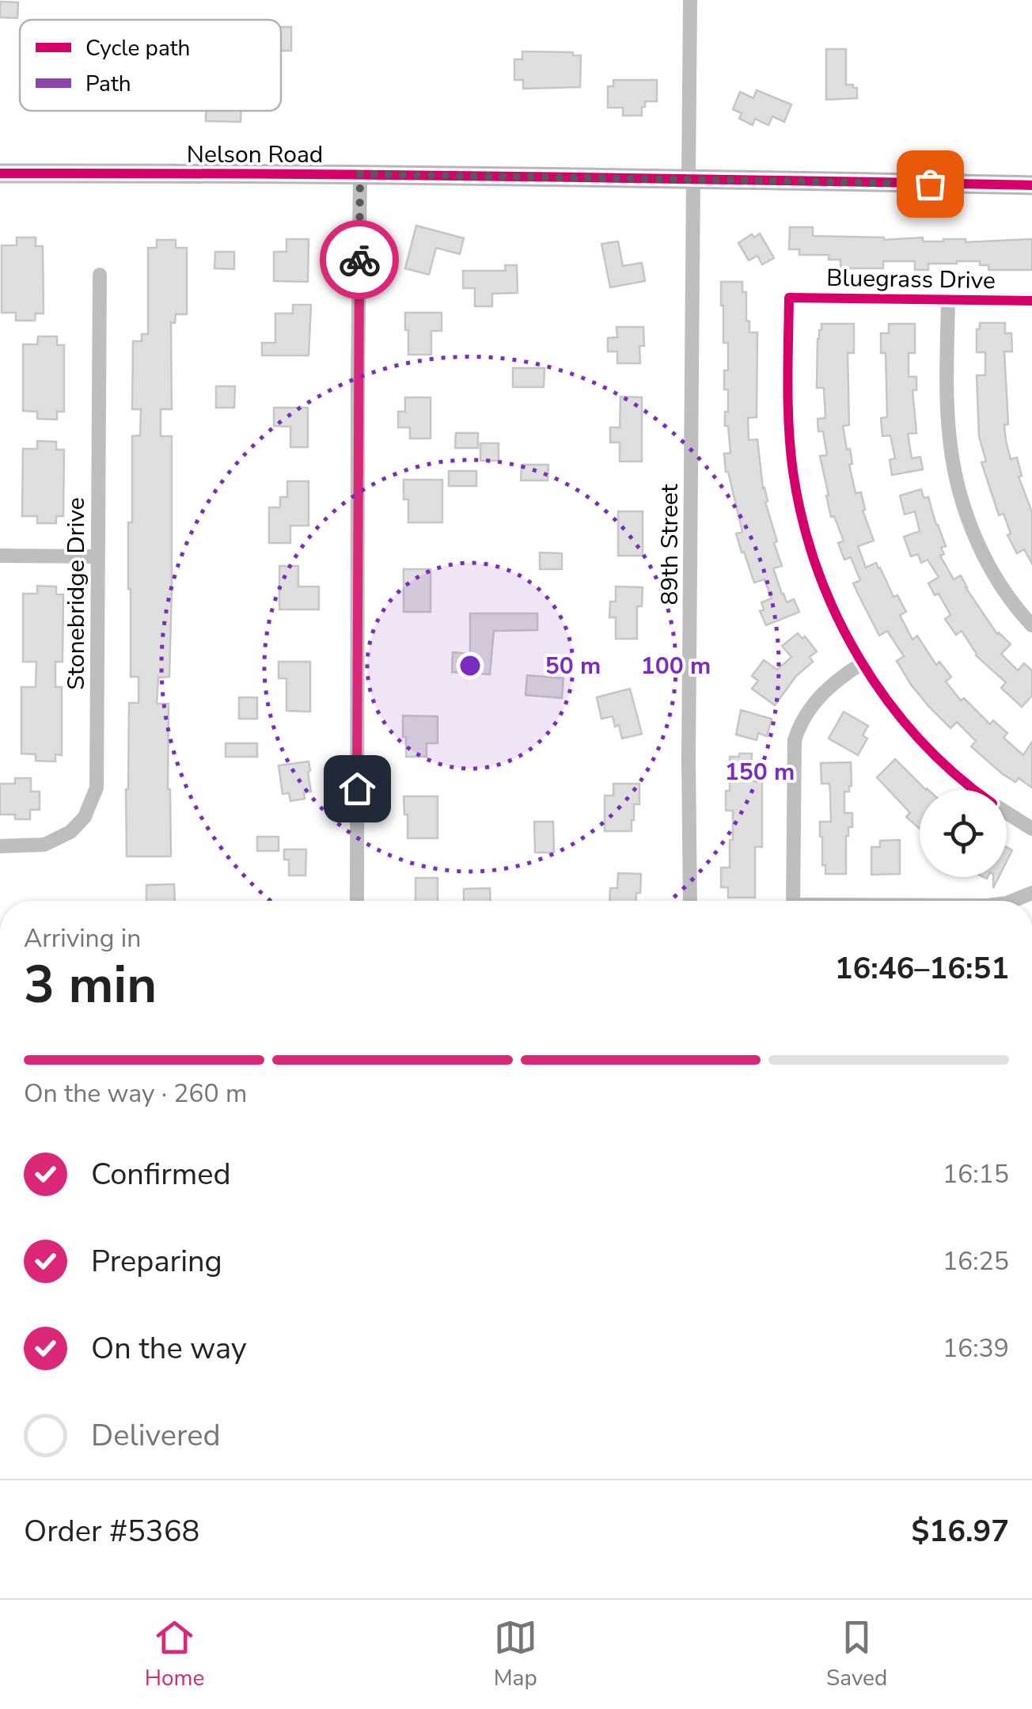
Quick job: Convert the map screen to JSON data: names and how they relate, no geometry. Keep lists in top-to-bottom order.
{
  "streets": {
    "main road": ["Nelson Road"],
    "street": ["Bluegrass Drive", "89th Street", "Stonebridge Drive"]
  },
  "crossings": [
    ["Nelson Road", "89th Street"]
  ],
  "legend": ["Cycle path", "Path"],
  "page": {
    "heading": ["3 min", "Arriving in", "16:46–16:51"],
    "panel": ["Order #5368", "$16.97"],
    "bar": "On the way · 260 m",
    "list": [
      ["Confirmed", "16:15"],
      ["Preparing", "16:25"],
      ["On the way", "16:39"],
      "Delivered"
    ],
    "tabs": ["Home", "Map", "Saved"]
  },
  "rings": ["50 m", "100 m", "150 m"]
}
